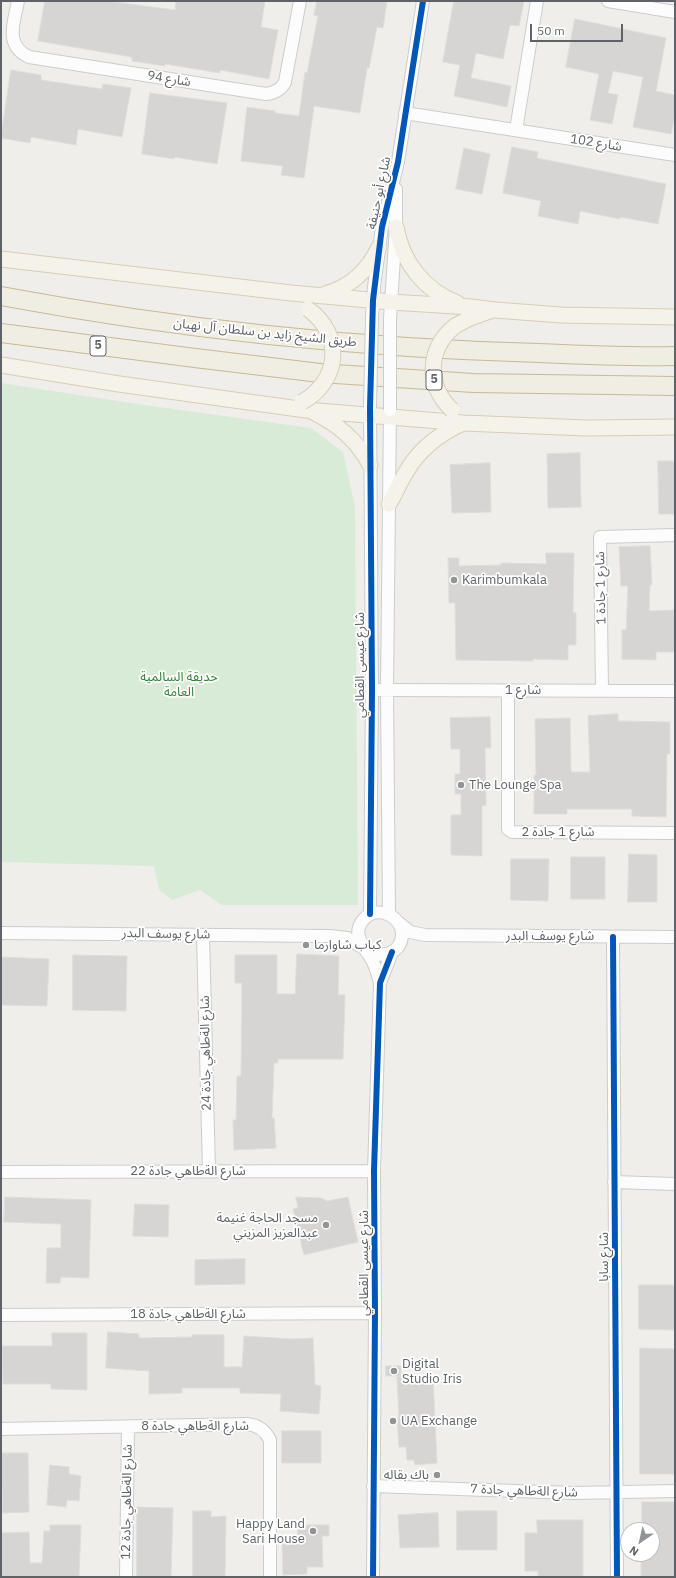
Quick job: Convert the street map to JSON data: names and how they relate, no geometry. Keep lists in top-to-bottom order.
{
  "streets": {
    "highway": ["طريق الشيخ زايد بن سلطان آل نهيان", "5"],
    "street": [
      "شارع 94",
      "شارع 102",
      "شارع أبو حنيفة",
      "شارع 1 جادة 1",
      "شارع عيسى القطامي",
      "شارع 1",
      "شارع 1 جادة 2",
      "شارع يوسف البدر",
      "شارع الةطاهي جادة 24",
      "شارع الةطاهي جادة 22",
      "شارع سابا",
      "شارع الةطاهي جادة 18",
      "شارع الةطاهي جادة 8",
      "شارع الةطاهي جادة 7",
      "شارع الةطاهي جادة 12"
    ]
  },
  "crossings": [
    ["شارع 102", "شارع أبو حنيفة"],
    ["شارع أبو حنيفة", "شارع عيسى القطامي"],
    ["شارع 1 جادة 1", "شارع 1"],
    ["شارع عيسى القطامي", "شارع 1"],
    ["شارع عيسى القطامي", "شارع يوسف البدر"],
    ["شارع عيسى القطامي", "شارع الةطاهي جادة 22"],
    ["شارع عيسى القطامي", "شارع الةطاهي جادة 18"],
    ["شارع عيسى القطامي", "شارع الةطاهي جادة 7"],
    ["شارع 1", "شارع 1 جادة 2"],
    ["شارع يوسف البدر", "شارع الةطاهي جادة 24"],
    ["شارع يوسف البدر", "شارع سابا"],
    ["شارع الةطاهي جادة 24", "شارع الةطاهي جادة 22"],
    ["شارع سابا", "شارع الةطاهي جادة 7"],
    ["شارع الةطاهي جادة 8", "شارع الةطاهي جادة 12"]
  ],
  "parks": ["حديقة السالمية العامة"],
  "places": [
    "Karimbumkala",
    "The Lounge Spa",
    "كباب شاوارما",
    "مسجد الحاجة غنيمة عبدالعزيز المزيني",
    "Digital Studio Iris",
    "UA Exchange",
    "باك بقاله",
    "Happy Land Sari House"
  ],
  "scale_bar": "50 m",
  "north": "bottom left"
}
